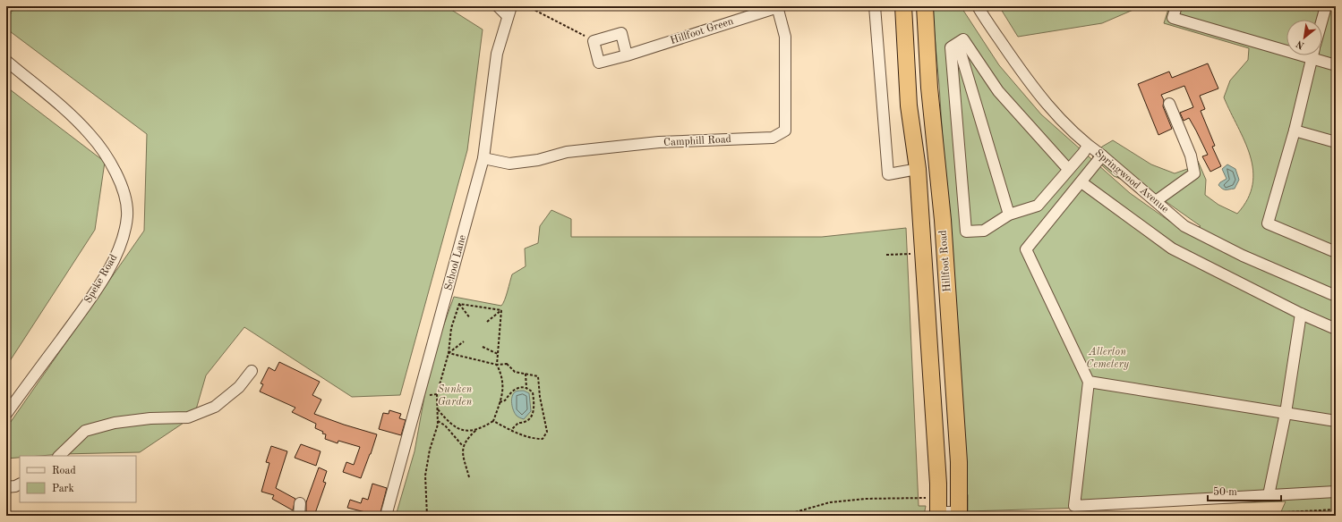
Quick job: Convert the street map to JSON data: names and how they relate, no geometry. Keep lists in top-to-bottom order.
{
  "streets": {
    "highway": ["Hillfoot Road"],
    "street": [
      "Hillfoot Green",
      "Camphill Road",
      "Springwood Avenue",
      "School Lane",
      "Speke Road"
    ]
  },
  "crossings": [
    ["Hillfoot Green", "Camphill Road"],
    ["Camphill Road", "School Lane"]
  ],
  "parks": ["Allerton Cemetery", "Sunken Garden"],
  "legend": ["Road", "Park"],
  "scale_bar": "50 m",
  "north": "bottom left"
}
